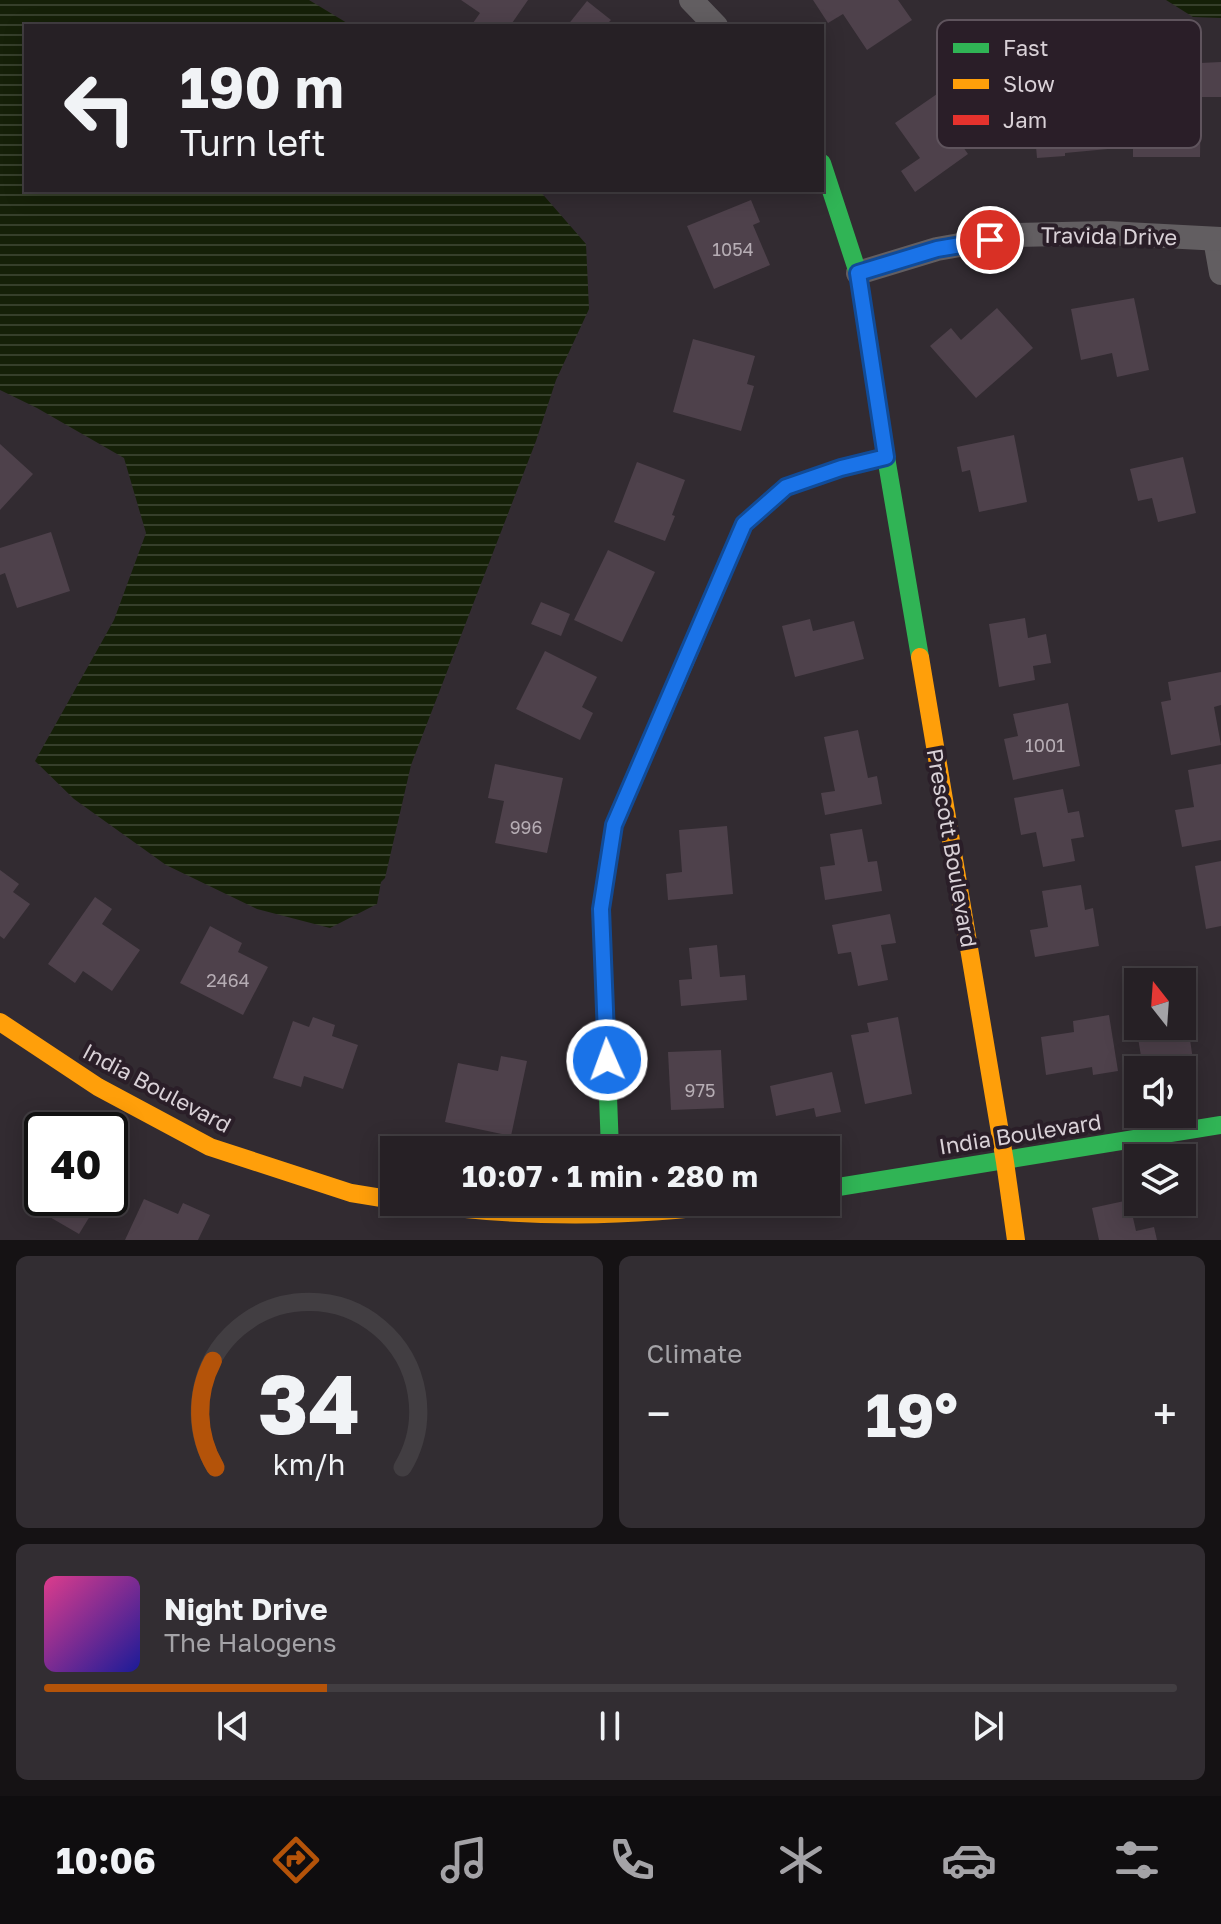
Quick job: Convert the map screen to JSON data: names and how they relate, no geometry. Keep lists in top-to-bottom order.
{
  "streets": {
    "street": ["Travida Drive", "Prescott Boulevard", "India Boulevard"]
  },
  "crossings": [
    ["Travida Drive", "Prescott Boulevard"],
    ["Prescott Boulevard", "India Boulevard"]
  ],
  "house_numbers": [
    "1054",
    "1001",
    "996",
    "2464",
    "975"
  ],
  "legend": ["Fast", "Slow", "Jam"],
  "north": "top",
  "page": {
    "turn": ["190 m", "Turn left"],
    "limit": "40",
    "trip": "10:07 · 1 min · 280 m",
    "tile": "Climate",
    "heat": ["−", "19°", "+"],
    "song": ["Night Drive", "The Halogens"],
    "tabs": "10:06",
    "gauge": ["34", "km/h"]
  }
}
